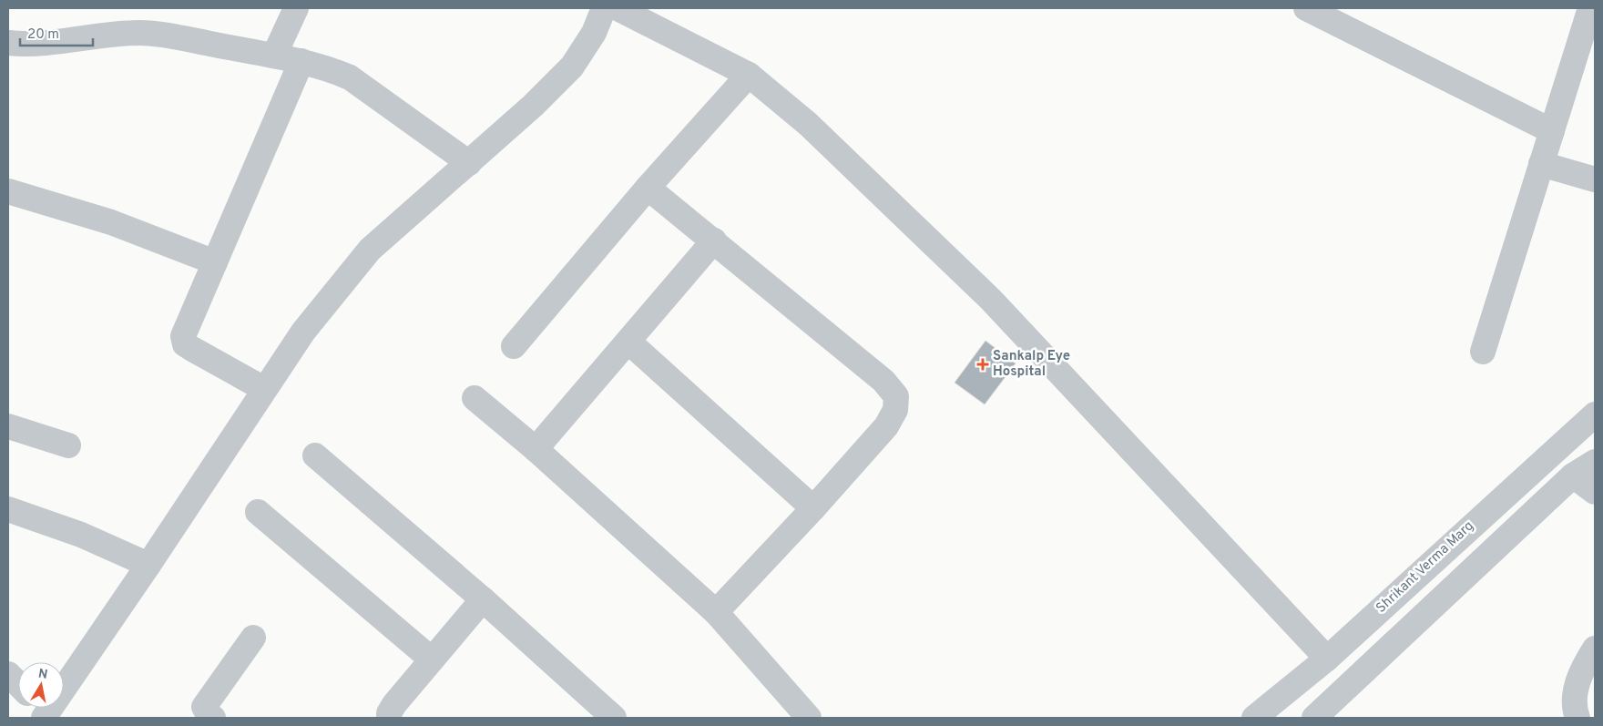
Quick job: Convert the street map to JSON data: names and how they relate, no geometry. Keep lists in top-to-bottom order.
{
  "streets": {
    "street": ["Shrikant Verma Marg"]
  },
  "places": {
    "health": ["Sankalp Eye Hospital"]
  },
  "scale_bar": "20 m",
  "north": "top"
}
